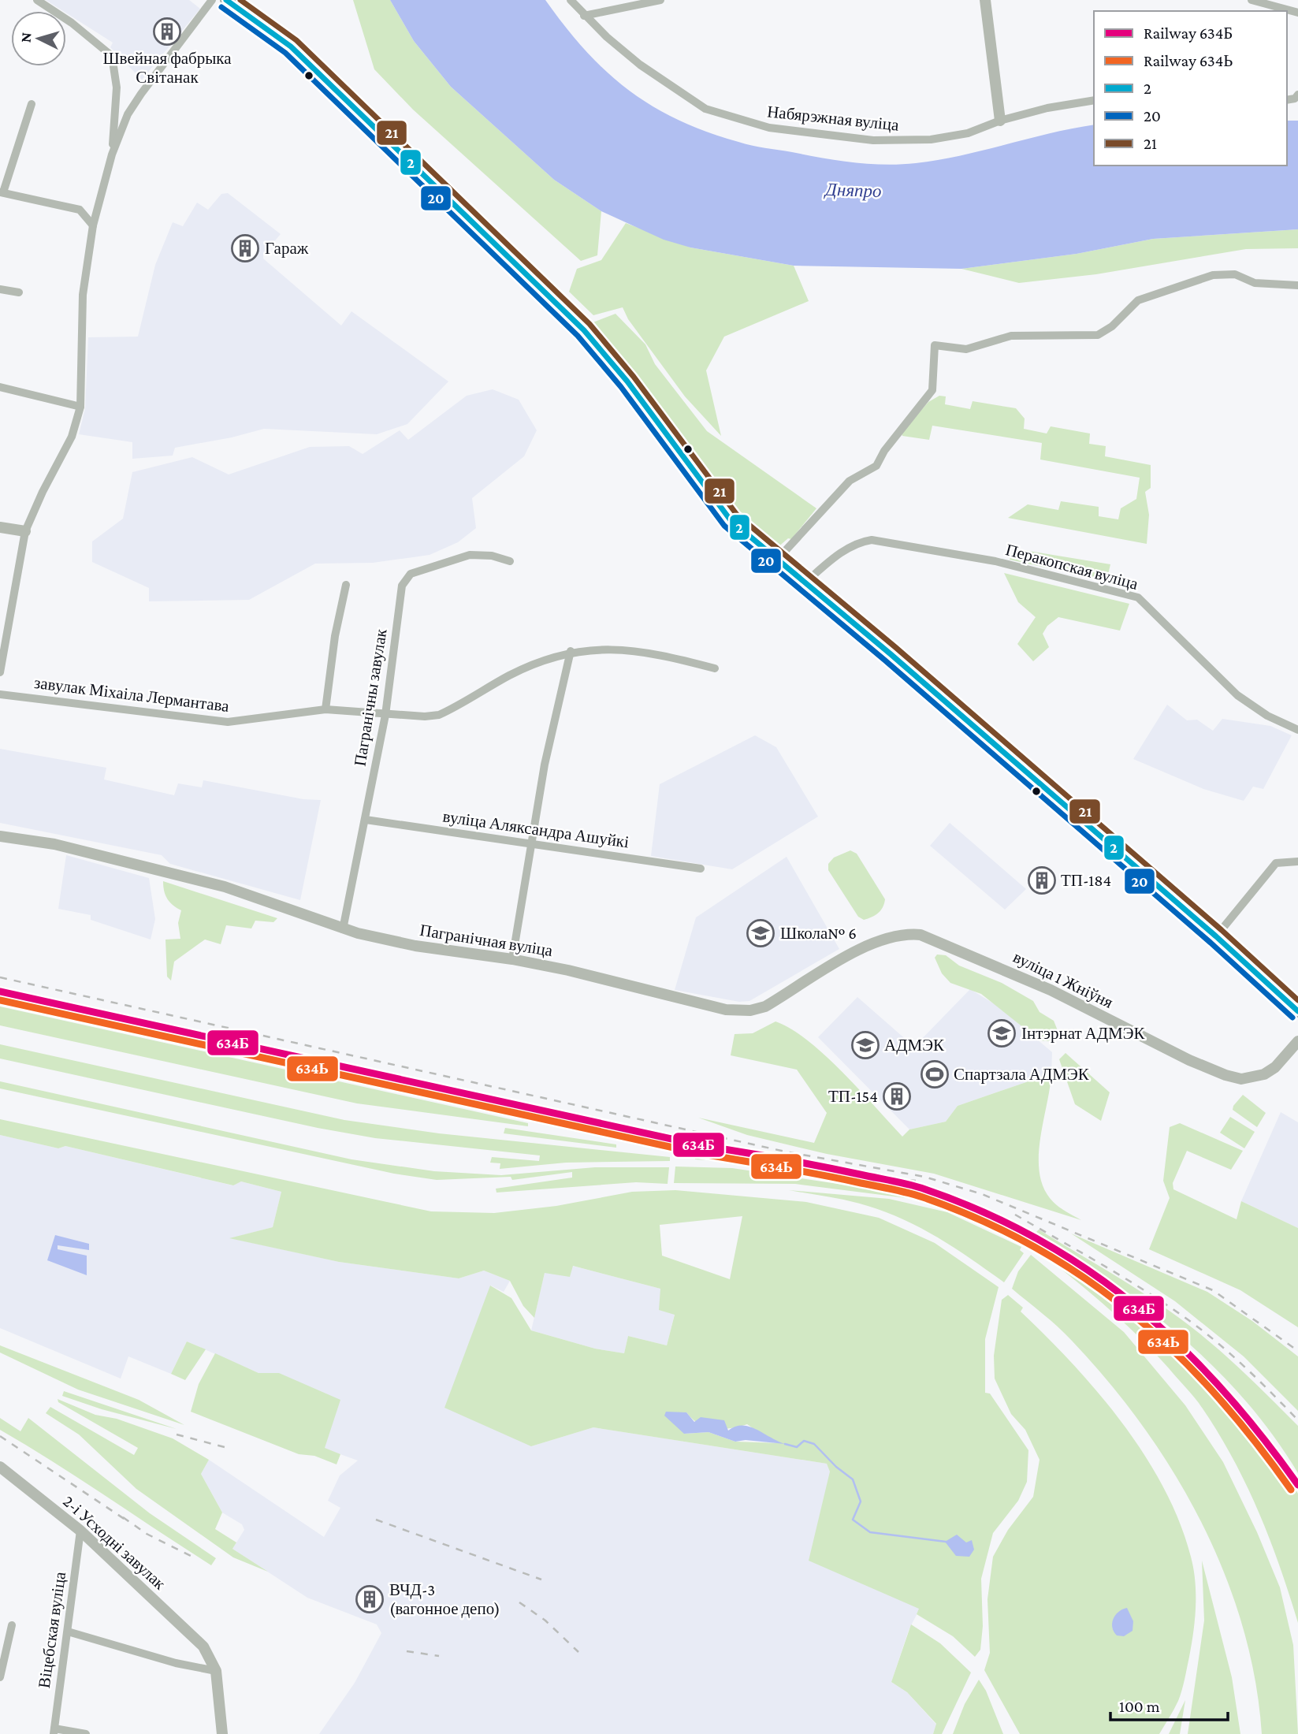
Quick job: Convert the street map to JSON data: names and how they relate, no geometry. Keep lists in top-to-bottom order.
{
  "streets": {
    "main road": ["Пагранічная вуліца", "вуліца 1 Жніўня", "2-і Усходні завулак"],
    "street": [
      "Набярэжная вуліца",
      "Перакопская вуліца",
      "завулак Міхаіла Лермантава",
      "Пагранічны завулак",
      "вуліца Аляксандра Ашуйкі",
      "Віцебская вуліца"
    ]
  },
  "crossings": [
    ["завулак Міхаіла Лермантава", "Пагранічны завулак"],
    ["Пагранічны завулак", "вуліца Аляксандра Ашуйкі"],
    ["Пагранічны завулак", "Пагранічная вуліца"],
    ["Пагранічная вуліца", "вуліца 1 Жніўня"],
    ["2-і Усходні завулак", "Віцебская вуліца"]
  ],
  "water": ["Дняпро"],
  "places": {
    "building": [
      "Швейная фабрыка Світанак",
      "Гараж",
      "ТП-184",
      "ТП-154",
      "ВЧД-3 (вагонное депо)"
    ],
    "school or university": ["Школа№ 6", "Інтэрнат АДМЭК", "АДМЭК"],
    "sports": ["Спартзала АДМЭК"]
  },
  "lines": [
    "transit line 2",
    "transit line 21",
    "transit line 20",
    "rail line 634Б",
    "rail line 634Ь"
  ],
  "legend": [
    "Railway 634Б",
    "Railway 634Ь",
    "2",
    "20",
    "21"
  ],
  "scale_bar": "100 m",
  "north": "left"
}
